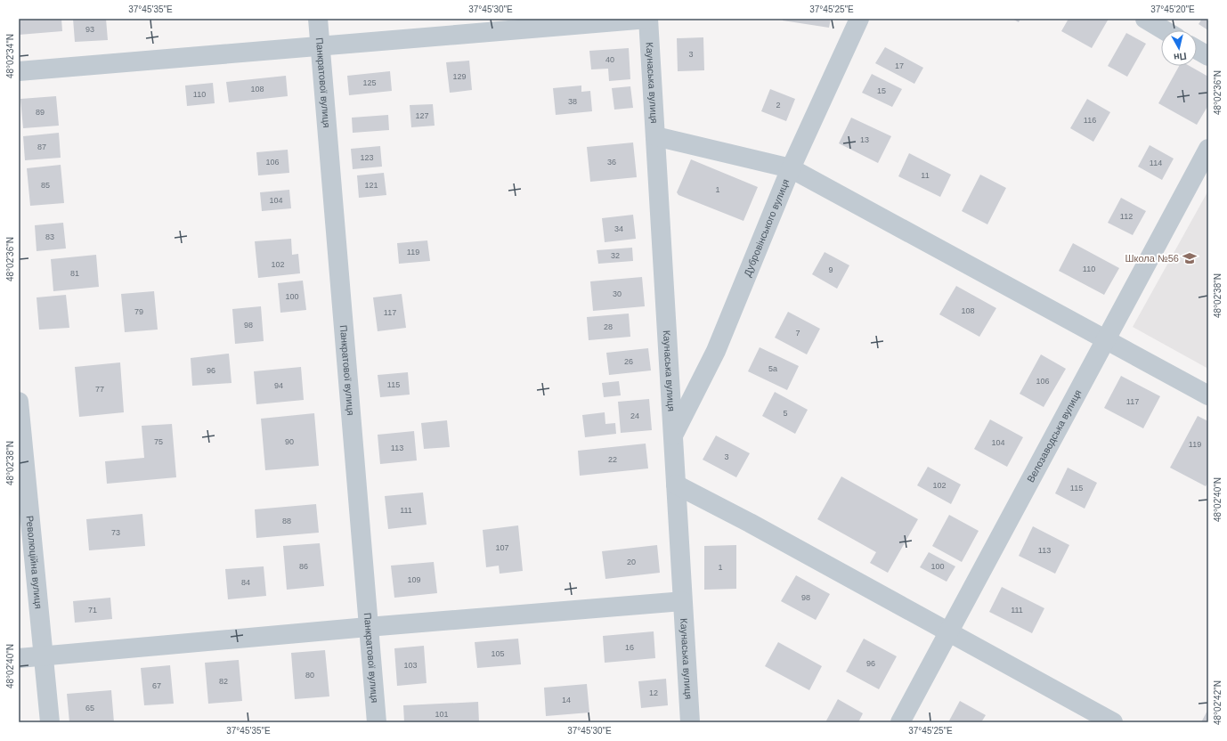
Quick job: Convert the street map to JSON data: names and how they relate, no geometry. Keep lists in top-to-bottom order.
{
  "streets": {
    "street": [
      "Панкратової вулиця",
      "Каунаська вулиця",
      "Дубровінського вулиця",
      "Велозаводська вулиця",
      "Революційна вулиця"
    ]
  },
  "crossings": [
    ["Каунаська вулиця", "Дубровінського вулиця"]
  ],
  "places": {
    "school or university": ["Школа №56"]
  },
  "house_numbers": [
    "93",
    "3",
    "40",
    "17",
    "129",
    "125",
    "108",
    "15",
    "110",
    "38",
    "2",
    "89",
    "127",
    "116",
    "13",
    "87",
    "123",
    "106",
    "36",
    "114",
    "11",
    "85",
    "121",
    "1",
    "104",
    "112",
    "34",
    "83",
    "119",
    "32",
    "102",
    "110",
    "9",
    "81",
    "30",
    "100",
    "108",
    "79",
    "117",
    "98",
    "28",
    "7",
    "26",
    "5а",
    "96",
    "106",
    "115",
    "94",
    "77",
    "117",
    "5",
    "24",
    "75",
    "90",
    "104",
    "119",
    "113",
    "3",
    "22",
    "102",
    "115",
    "111",
    "88",
    "73",
    "107",
    "113",
    "20",
    "86",
    "100",
    "1",
    "109",
    "84",
    "98",
    "71",
    "111",
    "16",
    "105",
    "96",
    "103",
    "80",
    "82",
    "67",
    "12",
    "14",
    "65",
    "101"
  ],
  "north": "bottom",
  "coordinates": [
    "37°45'35\"E",
    "37°45'30\"E",
    "37°45'25\"E",
    "37°45'20\"E",
    "48°02'34\"N",
    "48°02'36\"N",
    "48°02'38\"N",
    "48°02'40\"N",
    "48°02'42\"N"
  ]
}
